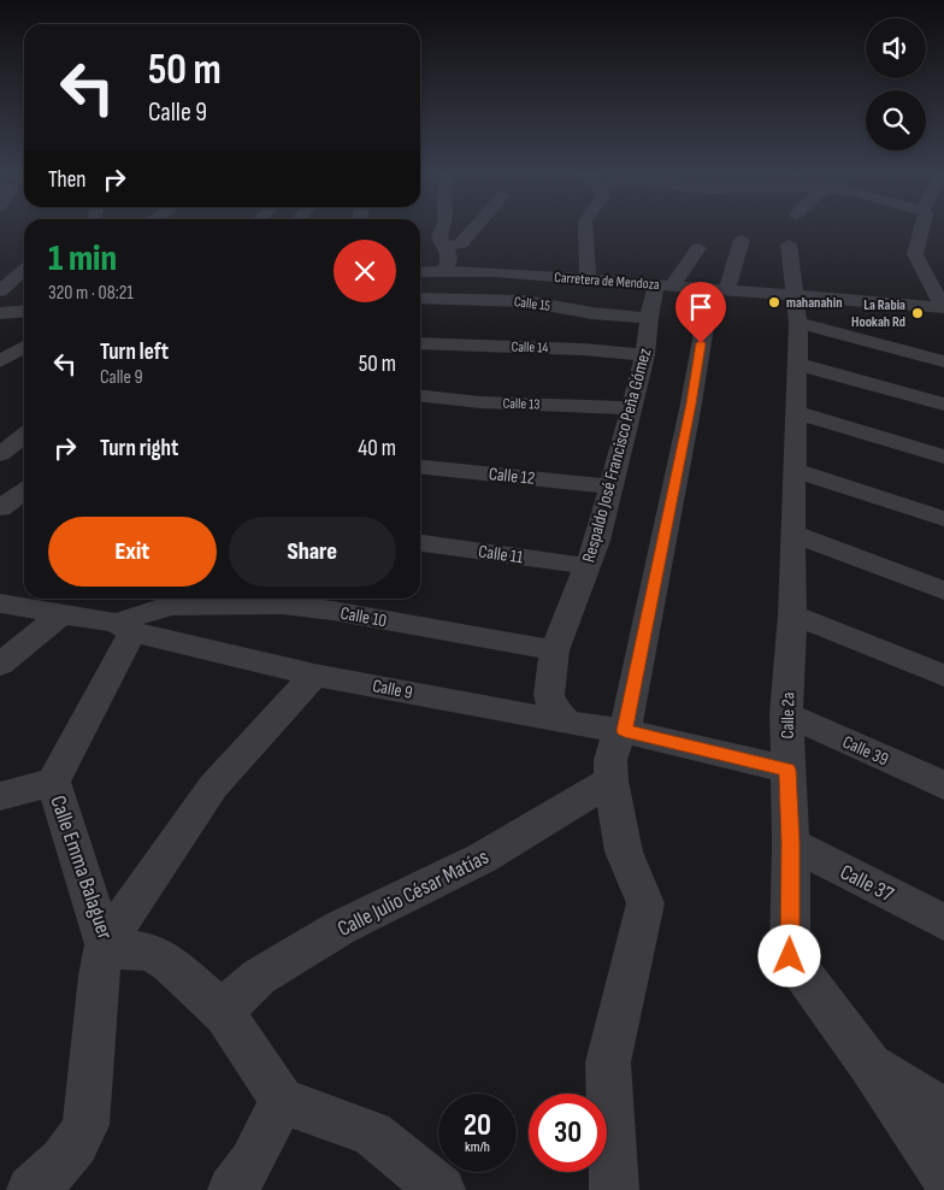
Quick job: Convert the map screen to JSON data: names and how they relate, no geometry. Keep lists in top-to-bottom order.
{
  "streets": {
    "street": [
      "Carretera de Mendoza",
      "Calle 15",
      "Calle 14",
      "Calle 13",
      "Respaldo José Francisco Peña Gómez",
      "Calle 12",
      "Calle 11",
      "Calle 10",
      "Calle 9",
      "Calle 2a",
      "Calle 39",
      "Calle Emma Balaguer",
      "Calle 37",
      "Calle Julio César Matías"
    ]
  },
  "crossings": [
    ["Carretera de Mendoza", "Respaldo José Francisco Peña Gómez"],
    ["Carretera de Mendoza", "Calle 2a"],
    ["Calle 15", "Respaldo José Francisco Peña Gómez"],
    ["Calle 14", "Respaldo José Francisco Peña Gómez"],
    ["Calle 13", "Respaldo José Francisco Peña Gómez"],
    ["Respaldo José Francisco Peña Gómez", "Calle 12"],
    ["Respaldo José Francisco Peña Gómez", "Calle 11"],
    ["Respaldo José Francisco Peña Gómez", "Calle 10"],
    ["Respaldo José Francisco Peña Gómez", "Calle 9"],
    ["Calle 9", "Calle 2a"],
    ["Calle 9", "Calle Emma Balaguer"],
    ["Calle 2a", "Calle 39"],
    ["Calle 2a", "Calle 37"],
    ["Calle Emma Balaguer", "Calle Julio César Matías"]
  ],
  "places": ["mahanahin", "La Rabia Hookah Rd"],
  "page": {
    "turn": ["50 m", "Calle 9"],
    "then": "Then",
    "heading": ["1 min", "320 m · 08:21"],
    "list": [
      {
        "name": "Turn left",
        "note": "Calle 9",
        "value": "50 m"
      },
      {
        "name": "Turn right",
        "value": "40 m"
      }
    ],
    "buttons": ["Exit", "Share"],
    "speed": "20 km/h",
    "limit": "30"
  }
}
